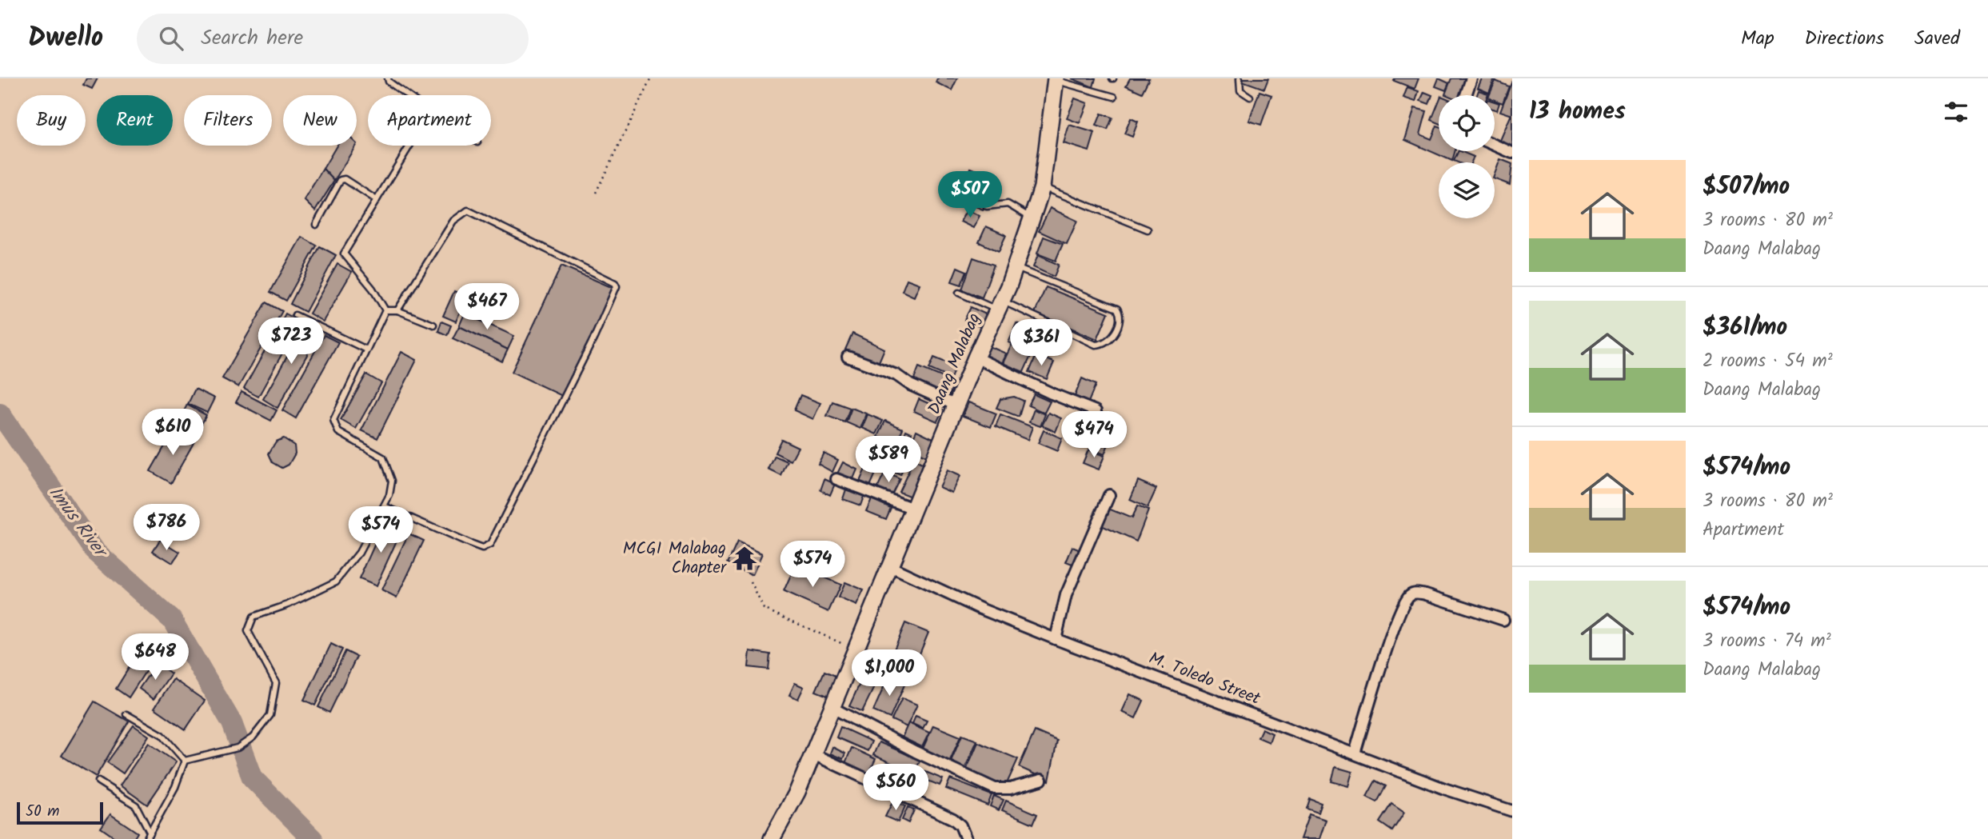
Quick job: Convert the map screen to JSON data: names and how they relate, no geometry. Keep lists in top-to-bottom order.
{
  "streets": {
    "street": ["Daang Malabag", "M. Toledo Street"]
  },
  "crossings": [
    ["Daang Malabag", "M. Toledo Street"]
  ],
  "water": ["Imus River"],
  "places": {
    "temple": ["MCGI Malabag Chapter"]
  },
  "scale_bar": "50 m",
  "page": {
    "header": "Dwello",
    "search": "Search here",
    "nav": ["Map", "Directions", "Saved"],
    "heading": "13 homes",
    "chip": [
      "Buy",
      "Rent",
      "Filters",
      "New",
      "Apartment"
    ],
    "list": [
      {
        "name": "$507/mo",
        "note": "3 rooms · 80 m² · Daang Malabag"
      },
      {
        "name": "$361/mo",
        "note": "2 rooms · 54 m² · Daang Malabag"
      },
      {
        "name": "$574/mo",
        "note": "3 rooms · 80 m² · Apartment"
      },
      {
        "name": "$574/mo",
        "note": "3 rooms · 74 m² · Daang Malabag"
      }
    ],
    "price": [
      "$507",
      "$467",
      "$723",
      "$361",
      "$610",
      "$474",
      "$589",
      "$786",
      "$574",
      "$574",
      "$648",
      "$1,000",
      "$560"
    ],
    "scale": "50 m"
  }
}
